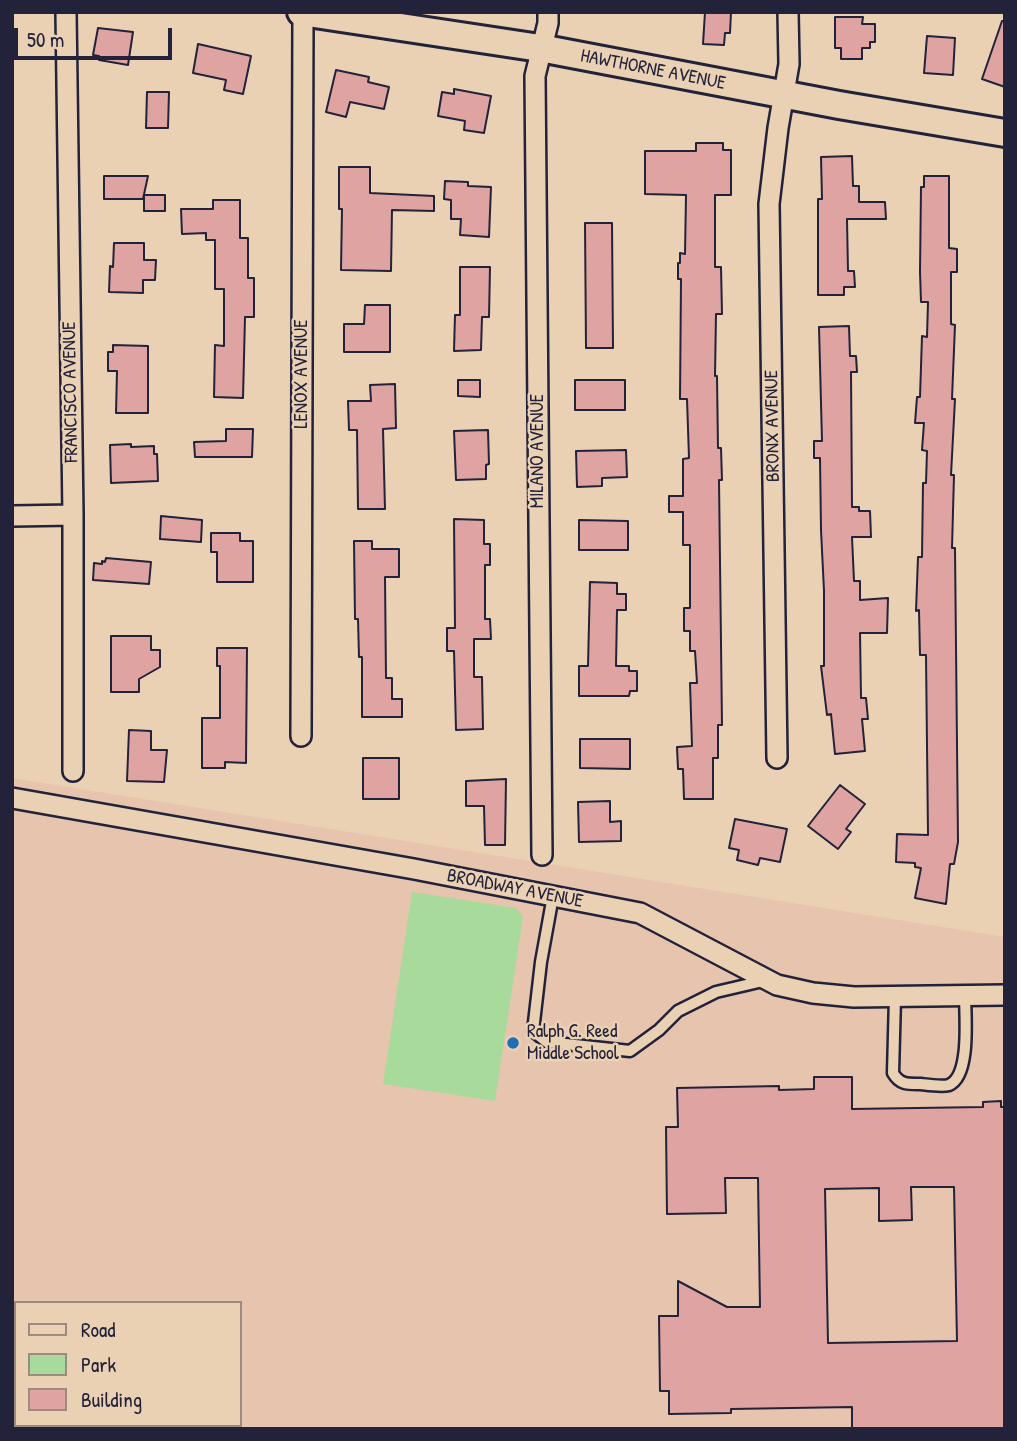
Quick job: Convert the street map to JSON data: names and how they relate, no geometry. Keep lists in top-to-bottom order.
{
  "streets": {
    "street": [
      "HAWTHORNE AVENUE",
      "LENOX AVENUE",
      "FRANCISCO AVENUE",
      "BRONX AVENUE",
      "MILANO AVENUE",
      "BROADWAY AVENUE"
    ]
  },
  "crossings": [
    ["HAWTHORNE AVENUE", "LENOX AVENUE"],
    ["HAWTHORNE AVENUE", "BRONX AVENUE"],
    ["HAWTHORNE AVENUE", "MILANO AVENUE"]
  ],
  "places": ["Ralph G. Reed Middle School"],
  "legend": ["Road", "Park", "Building"],
  "scale_bar": "50 m"
}
